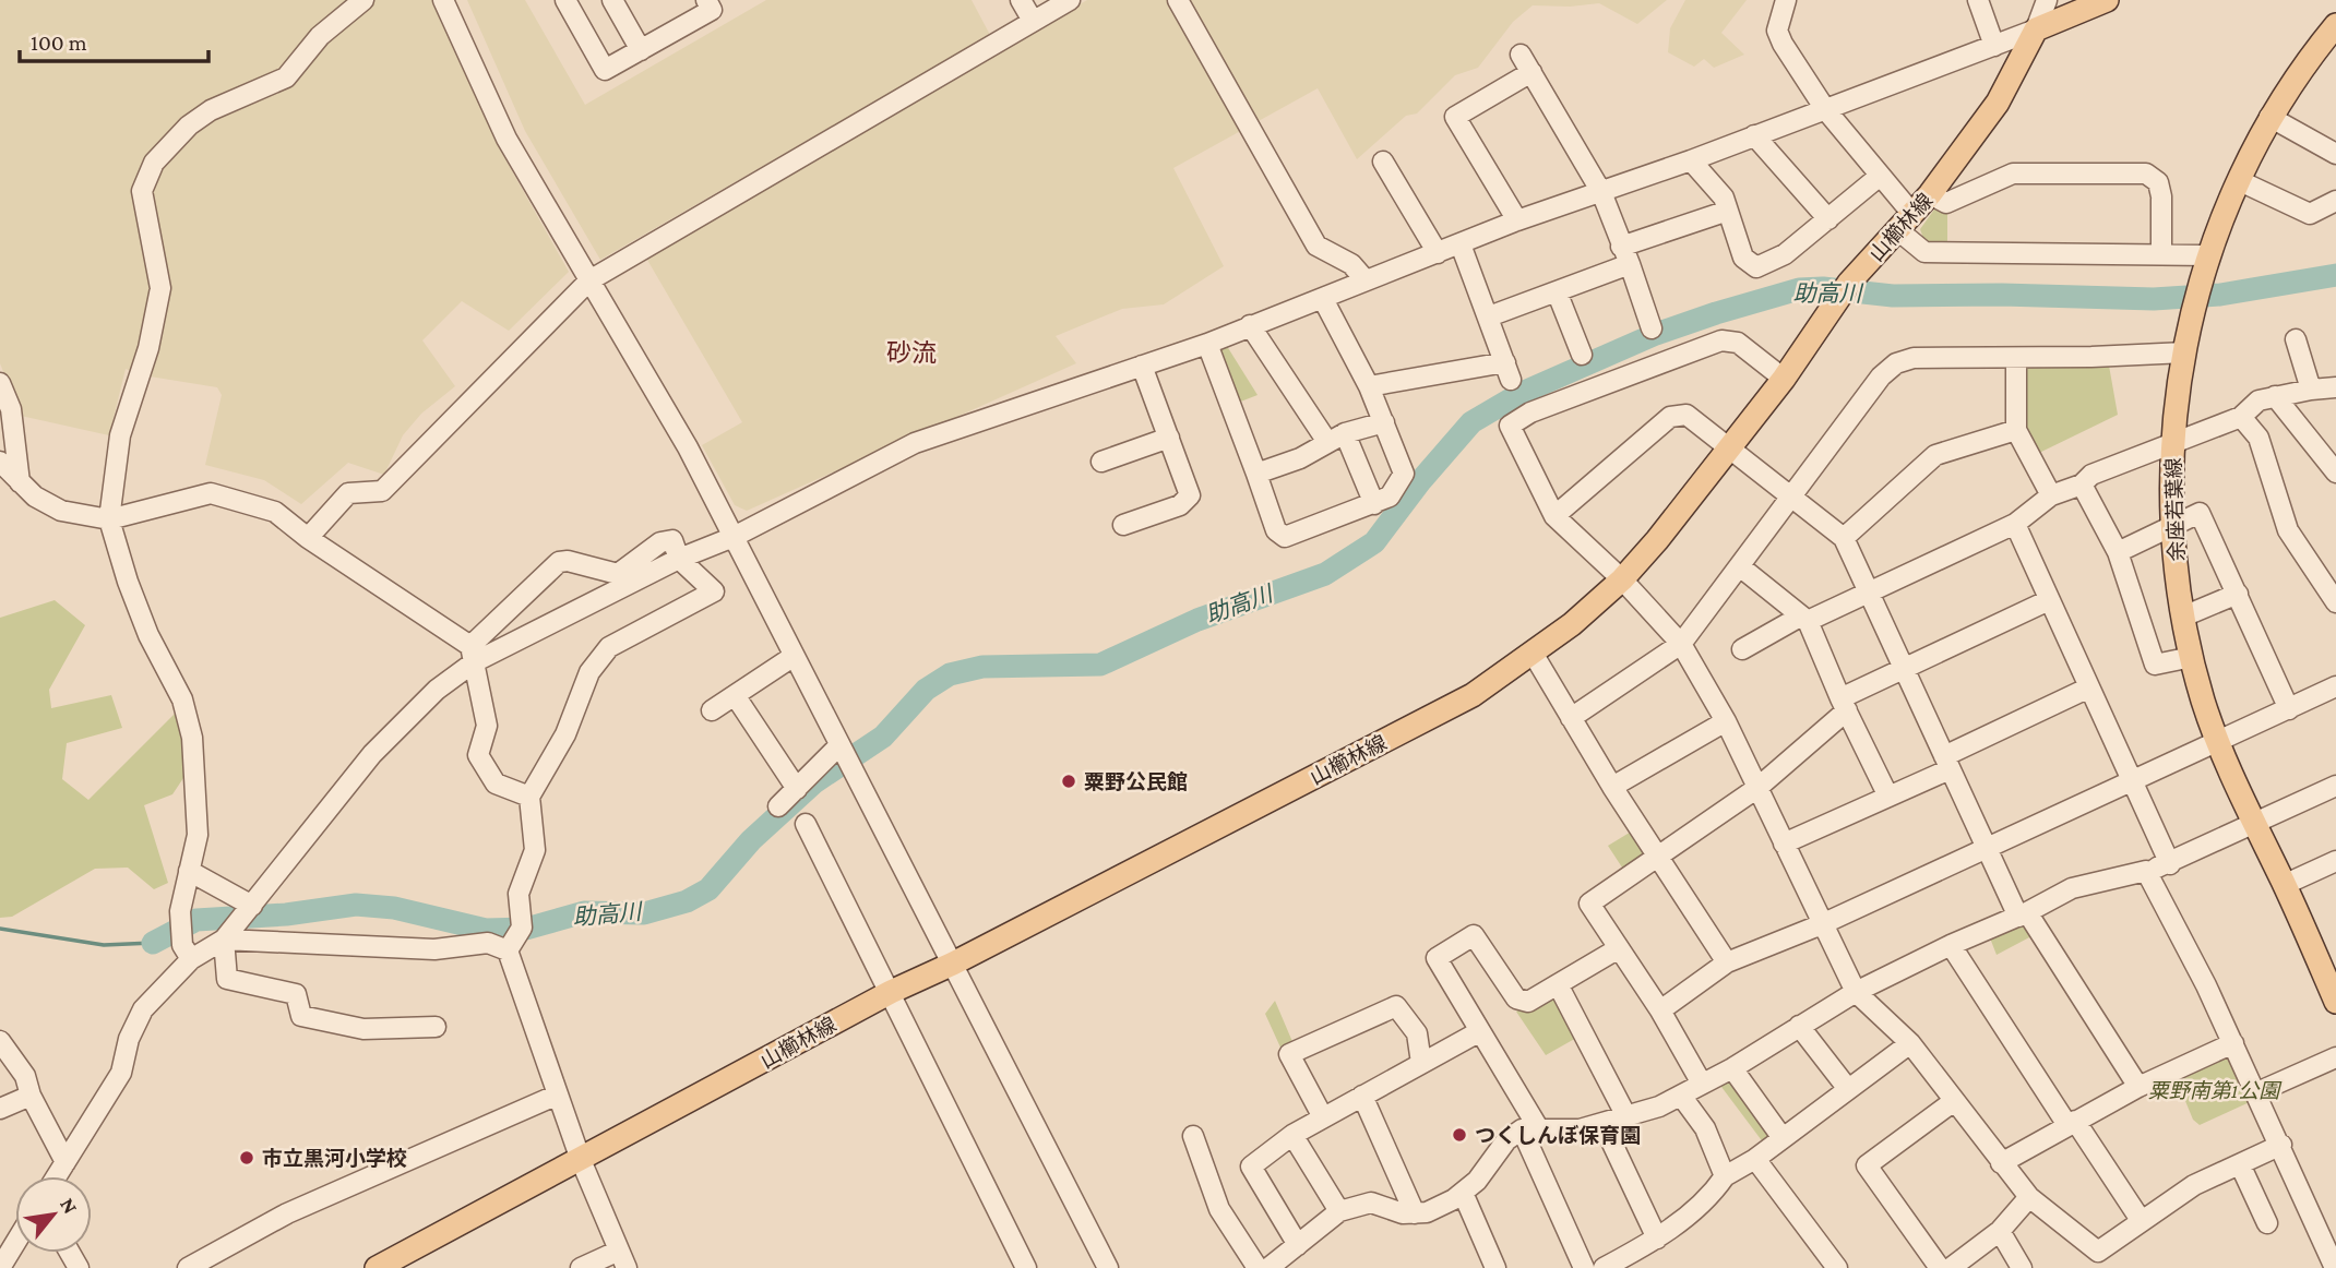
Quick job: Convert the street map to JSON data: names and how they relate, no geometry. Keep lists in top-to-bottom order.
{
  "streets": {
    "main road": ["山櫛林線", "余座若葉線"]
  },
  "districts": ["砂流"],
  "water": ["助高川"],
  "parks": ["粟野南第1公園"],
  "places": ["粟野公民館", "つくしんぼ保育園", "市立黒河小学校"],
  "scale_bar": "100 m",
  "north": "top right"
}
